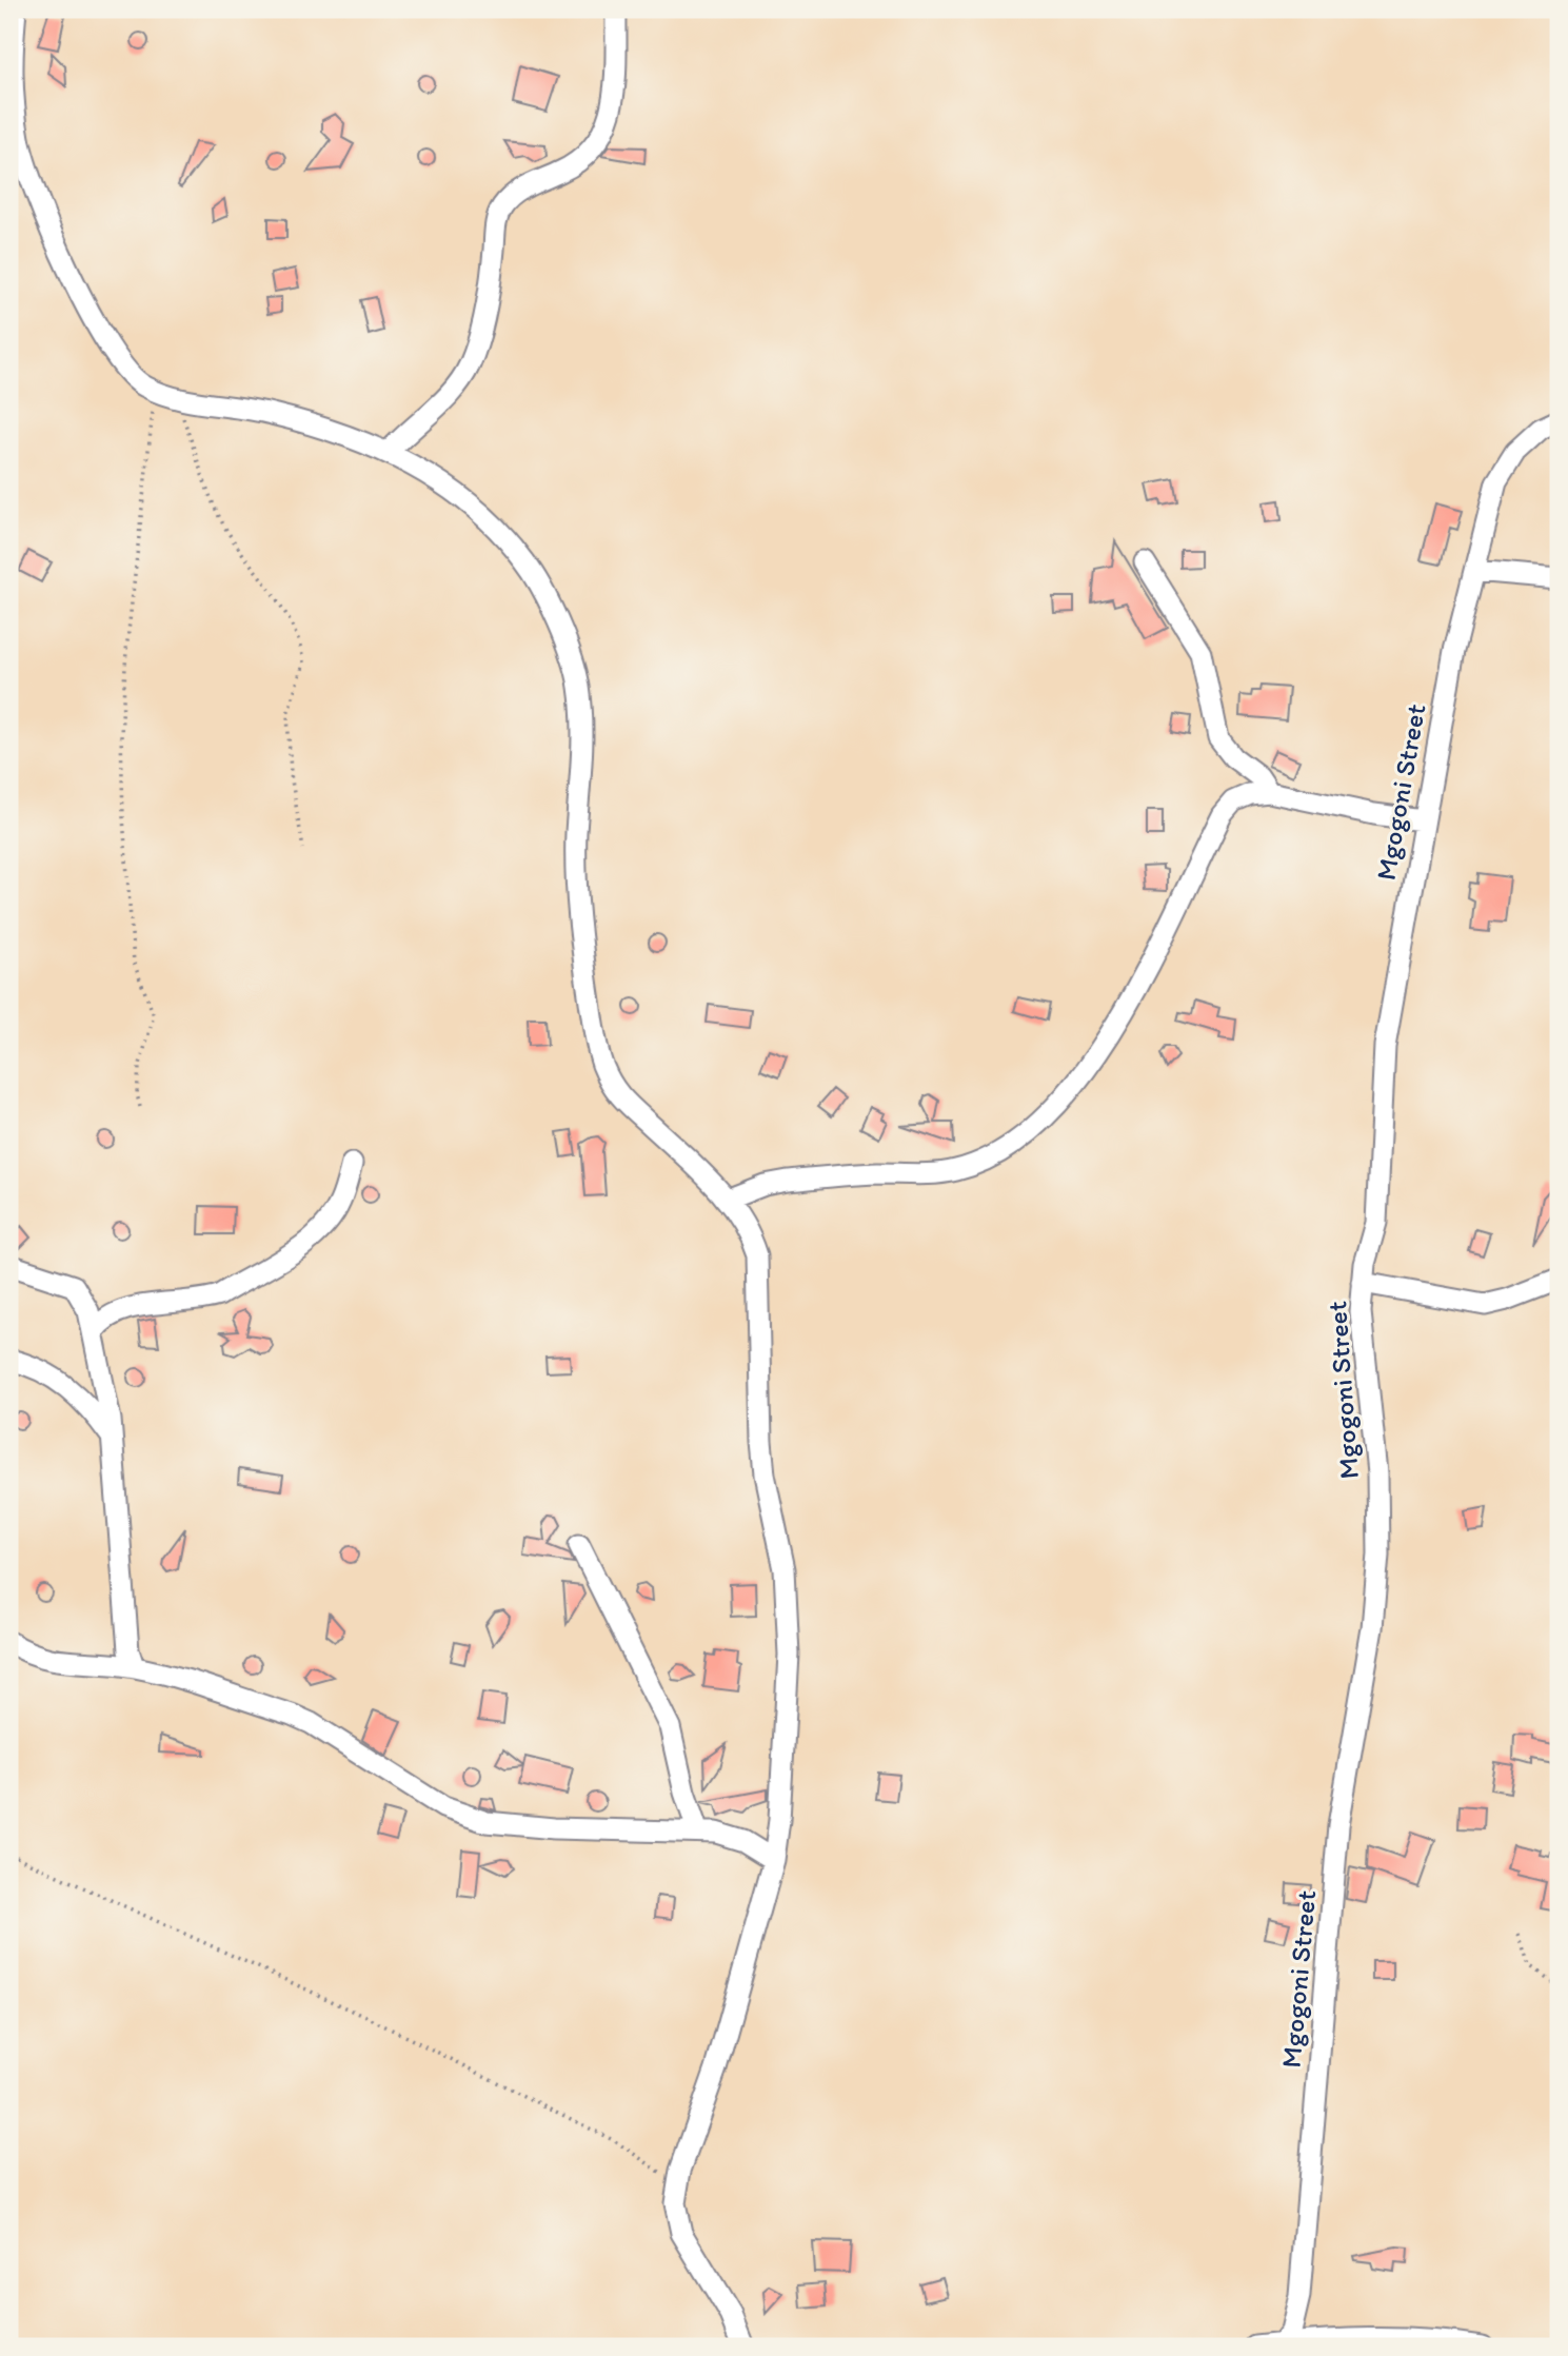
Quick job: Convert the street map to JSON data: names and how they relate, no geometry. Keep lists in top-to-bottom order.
{
  "streets": {
    "street": ["Mgogoni Street"]
  }
}
